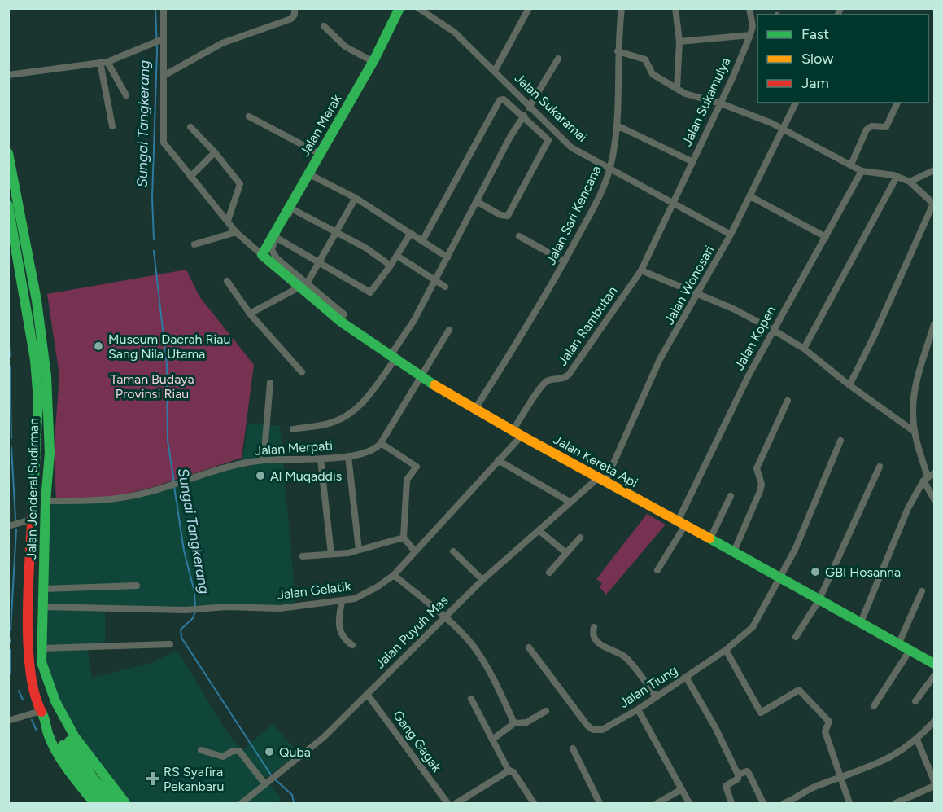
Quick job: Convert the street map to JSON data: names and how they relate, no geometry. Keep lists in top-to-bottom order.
{
  "streets": {
    "main road": ["Jalan Merak", "Jalan Kereta Api", "Jalan Jenderal Sudirman"],
    "street": [
      "Jalan Sukamulya",
      "Jalan Sukaramai",
      "Jalan Sari Kencana",
      "Jalan Wonosari",
      "Jalan Rambutan",
      "Jalan Kopen",
      "Jalan Merpati",
      "Jalan Gelatik",
      "Jalan Puyuh Mas",
      "Jalan Tiung",
      "Gang Gagak"
    ]
  },
  "crossings": [
    ["Jalan Sukamulya", "Jalan Sukaramai"],
    ["Jalan Sukamulya", "Jalan Rambutan"],
    ["Jalan Sukaramai", "Jalan Sari Kencana"],
    ["Jalan Sukaramai", "Jalan Wonosari"],
    ["Jalan Merak", "Jalan Kereta Api"],
    ["Jalan Sari Kencana", "Jalan Kereta Api"],
    ["Jalan Wonosari", "Jalan Kereta Api"],
    ["Jalan Wonosari", "Jalan Puyuh Mas"],
    ["Jalan Rambutan", "Jalan Kereta Api"],
    ["Jalan Rambutan", "Jalan Gelatik"],
    ["Jalan Kopen", "Jalan Kereta Api"],
    ["Jalan Merpati", "Jalan Jenderal Sudirman"],
    ["Jalan Kereta Api", "Jalan Gelatik"],
    ["Jalan Kereta Api", "Jalan Puyuh Mas"],
    ["Jalan Kereta Api", "Jalan Tiung"],
    ["Jalan Jenderal Sudirman", "Jalan Gelatik"],
    ["Jalan Puyuh Mas", "Gang Gagak"]
  ],
  "water": ["Sungai Tangkerang"],
  "parks": ["Taman Budaya Provinsi Riau"],
  "places": {
    "other": [
      "Museum Daerah Riau Sang Nila Utama",
      "Al Muqaddis",
      "GBI Hosanna",
      "Quba"
    ],
    "health": ["RS Syafira Pekanbaru"]
  },
  "legend": ["Fast", "Slow", "Jam"]
}
